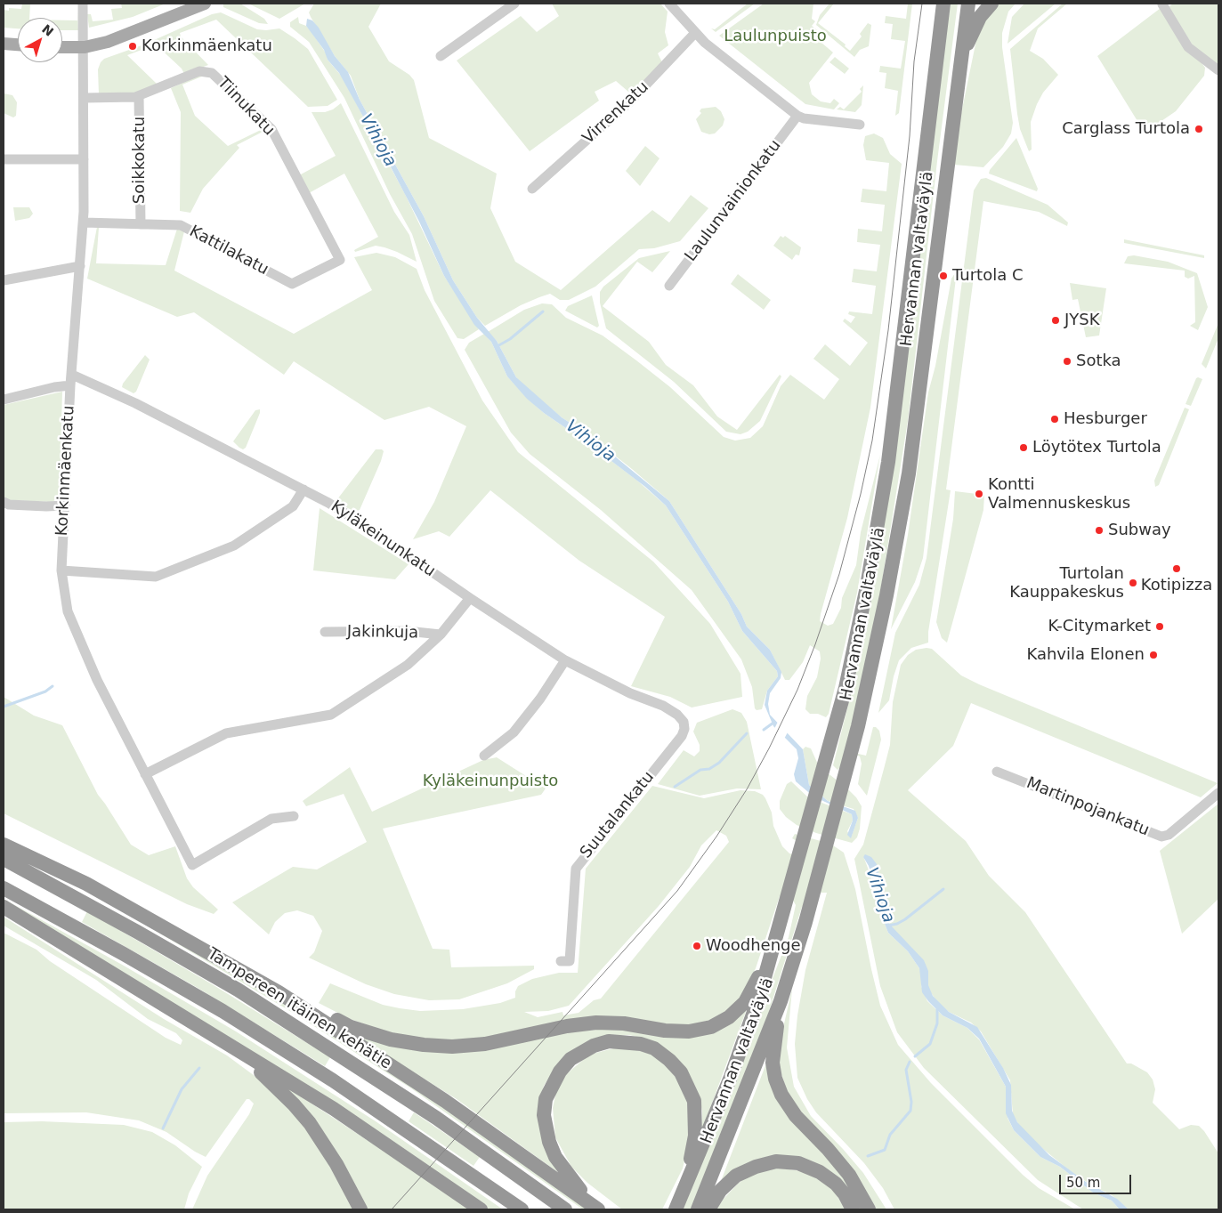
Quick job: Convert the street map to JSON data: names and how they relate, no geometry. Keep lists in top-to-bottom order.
{
  "streets": {
    "highway": ["Hervannan valtaväylä", "Tampereen itäinen kehätie"],
    "street": [
      "Tiinukatu",
      "Virrenkatu",
      "Soikkokatu",
      "Laulunvainionkatu",
      "Kattilakatu",
      "Korkinmäenkatu",
      "Kyläkeinunkatu",
      "Jakinkuja",
      "Martinpojankatu",
      "Suutalankatu"
    ]
  },
  "crossings": [
    ["Tiinukatu", "Soikkokatu"],
    ["Tiinukatu", "Kattilakatu"],
    ["Tiinukatu", "Korkinmäenkatu"],
    ["Soikkokatu", "Kattilakatu"],
    ["Kattilakatu", "Korkinmäenkatu"],
    ["Korkinmäenkatu", "Kyläkeinunkatu"],
    ["Kyläkeinunkatu", "Suutalankatu"]
  ],
  "water": ["Vihioja"],
  "parks": ["Laulunpuisto", "Kyläkeinunpuisto"],
  "places": [
    "Korkinmäenkatu",
    "Carglass Turtola",
    "Turtola C",
    "JYSK",
    "Sotka",
    "Hesburger",
    "Löytötex Turtola",
    "Kontti Valmennuskeskus",
    "Subway",
    "Kotipizza",
    "Turtolan Kauppakeskus",
    "K-Citymarket",
    "Kahvila Elonen",
    "Woodhenge"
  ],
  "scale_bar": "50 m",
  "north": "top right"
}
